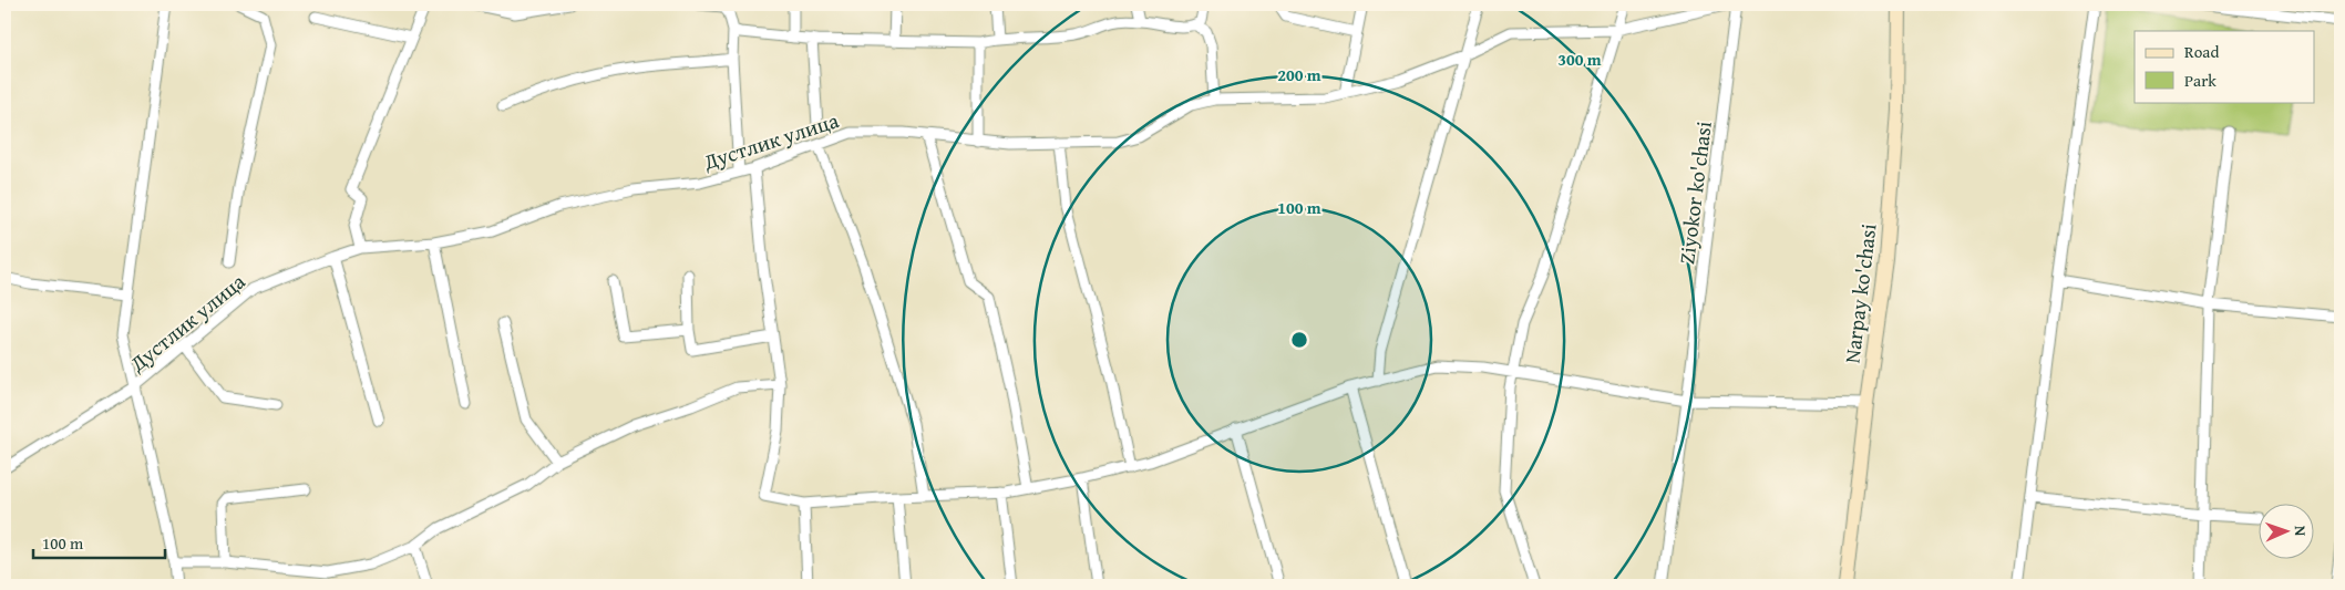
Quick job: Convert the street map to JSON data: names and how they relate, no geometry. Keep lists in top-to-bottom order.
{
  "streets": {
    "main road": ["Narpay ko'chasi"],
    "street": ["Дустлик улица", "Ziyokor ko'chasi"]
  },
  "legend": ["Road", "Park"],
  "scale_bar": "100 m",
  "north": "right",
  "rings": ["300 m", "200 m", "100 m"]
}
